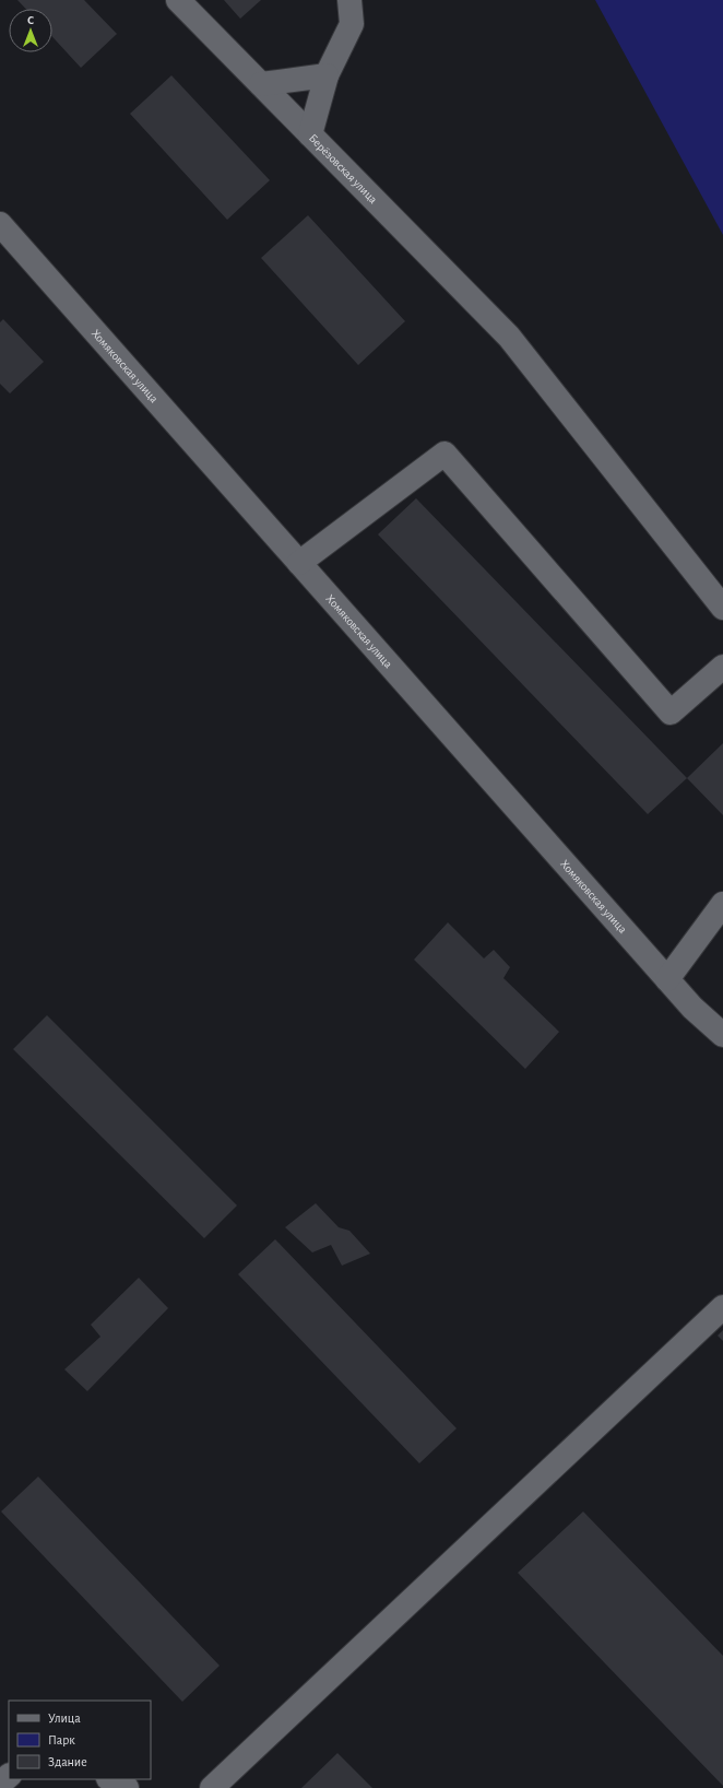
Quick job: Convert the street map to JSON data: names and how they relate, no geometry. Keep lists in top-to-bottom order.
{
  "streets": {
    "street": ["Берёзовская улица", "Хомяковская улица"]
  },
  "legend": ["Улица", "Парк", "Здание"],
  "north": "top"
}
